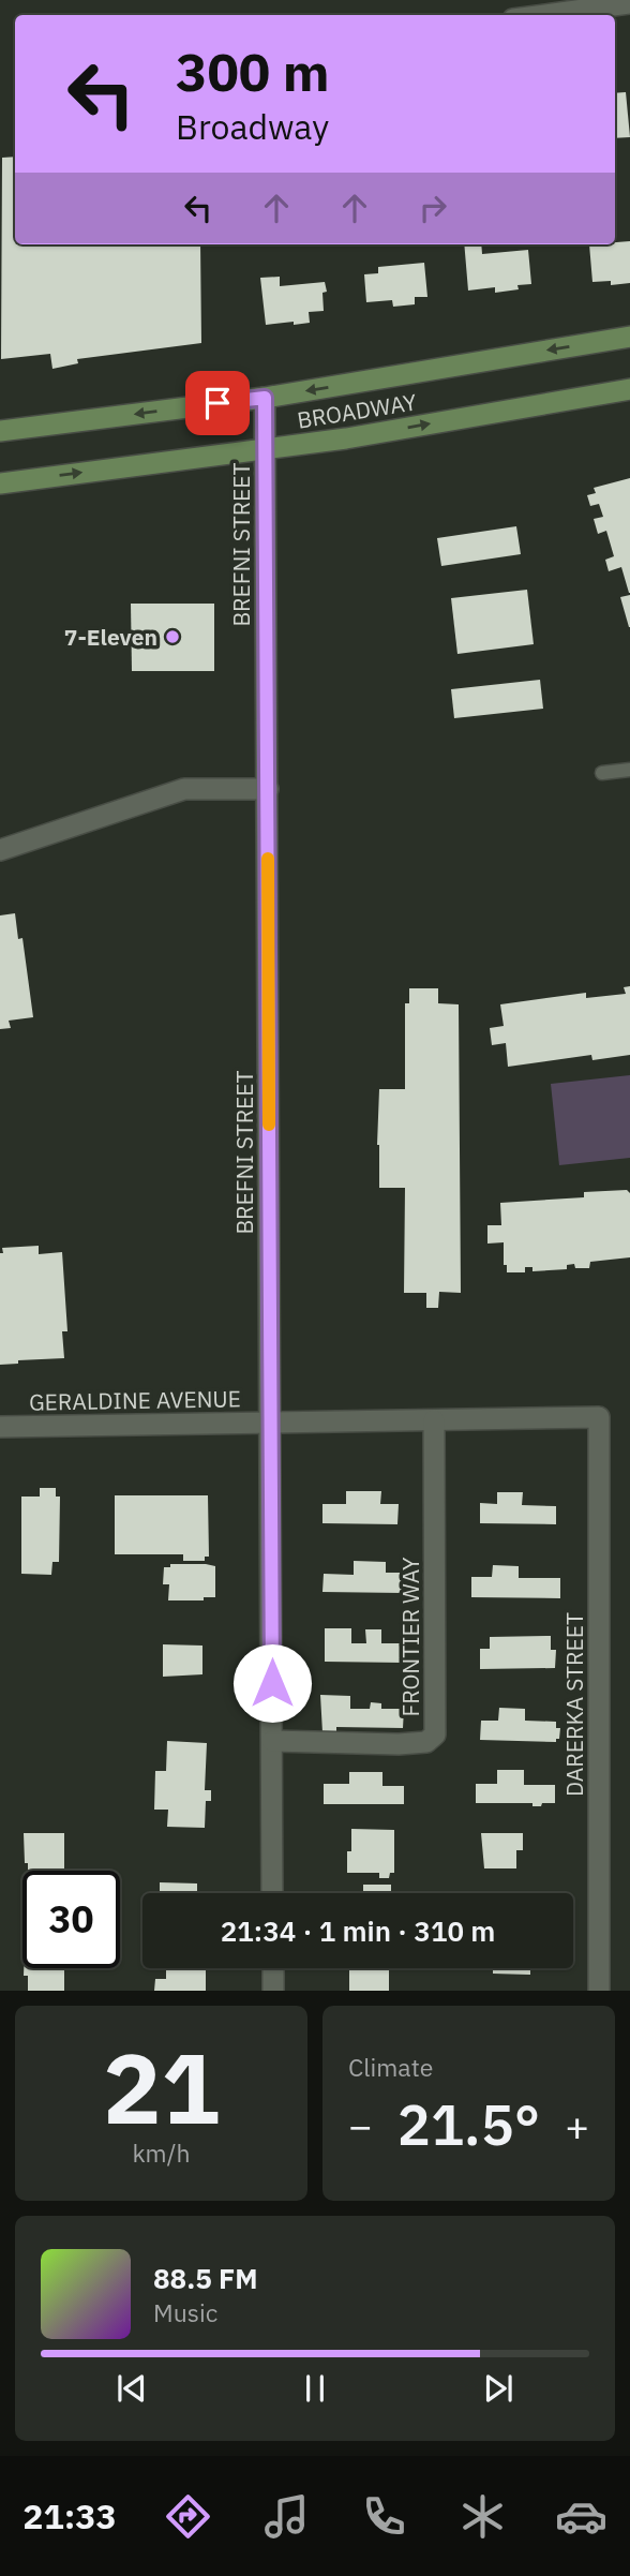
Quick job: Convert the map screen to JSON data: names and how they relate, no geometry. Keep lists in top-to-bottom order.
{
  "streets": {
    "main road": ["BROADWAY"],
    "street": [
      "BREFNI STREET",
      "GERALDINE AVENUE",
      "FRONTIER WAY",
      "DARERKA STREET"
    ]
  },
  "crossings": [
    ["BROADWAY", "BREFNI STREET"],
    ["BREFNI STREET", "GERALDINE AVENUE"],
    ["BREFNI STREET", "FRONTIER WAY"],
    ["FRONTIER WAY", "DARERKA STREET"]
  ],
  "places": ["7-Eleven"],
  "page": {
    "turn": ["300 m", "Broadway"],
    "limit": "30",
    "trip": "21:34 · 1 min · 310 m",
    "tile": [
      ["21", "km/h"],
      "Climate"
    ],
    "heat": ["−", "21.5°", "+"],
    "song": ["88.5 FM", "Music"],
    "tabs": "21:33"
  }
}
